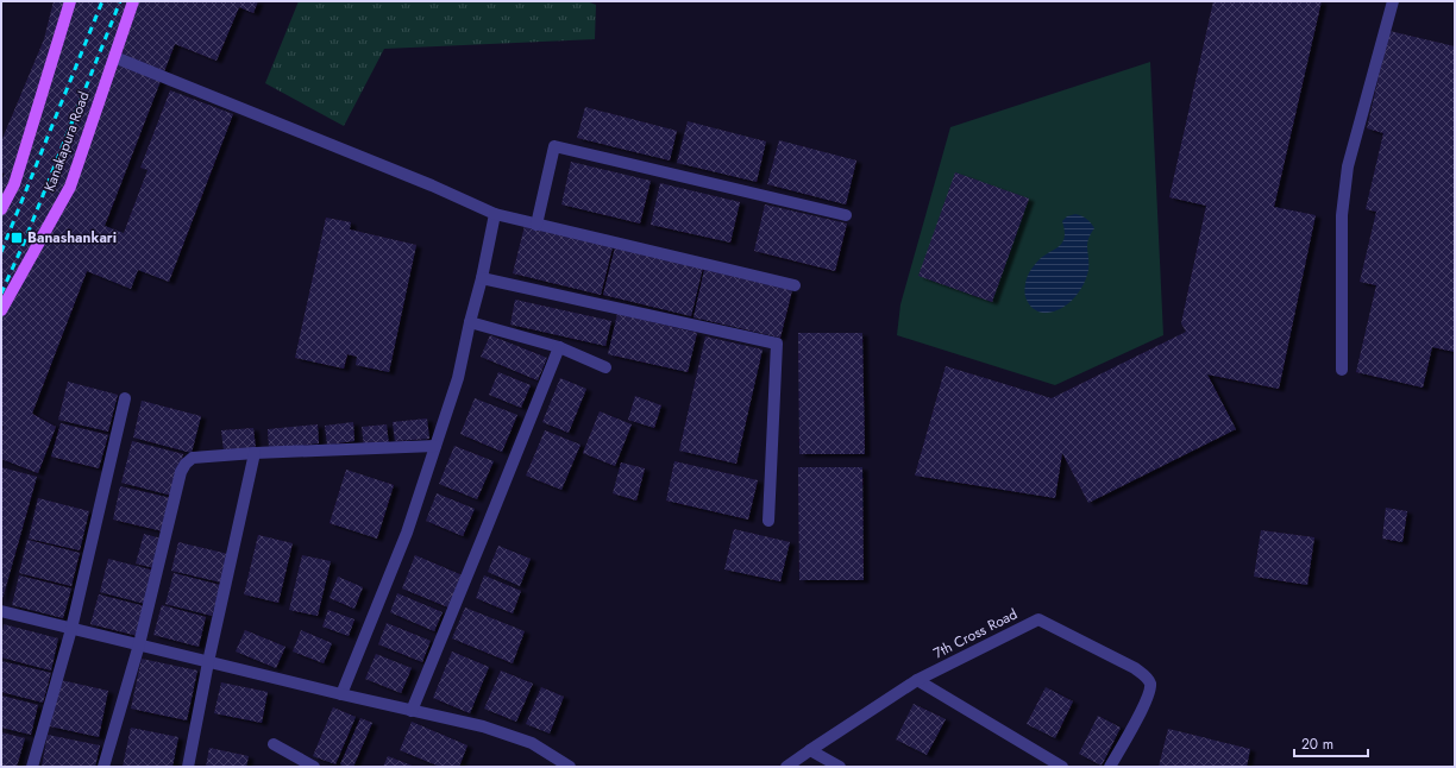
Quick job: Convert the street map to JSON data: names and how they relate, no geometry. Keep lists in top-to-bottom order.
{
  "streets": {
    "main road": ["Kanakapura Road"],
    "street": ["7th Cross Road"]
  },
  "places": {
    "transit": ["Banashankari"]
  },
  "scale_bar": "20 m"
}
